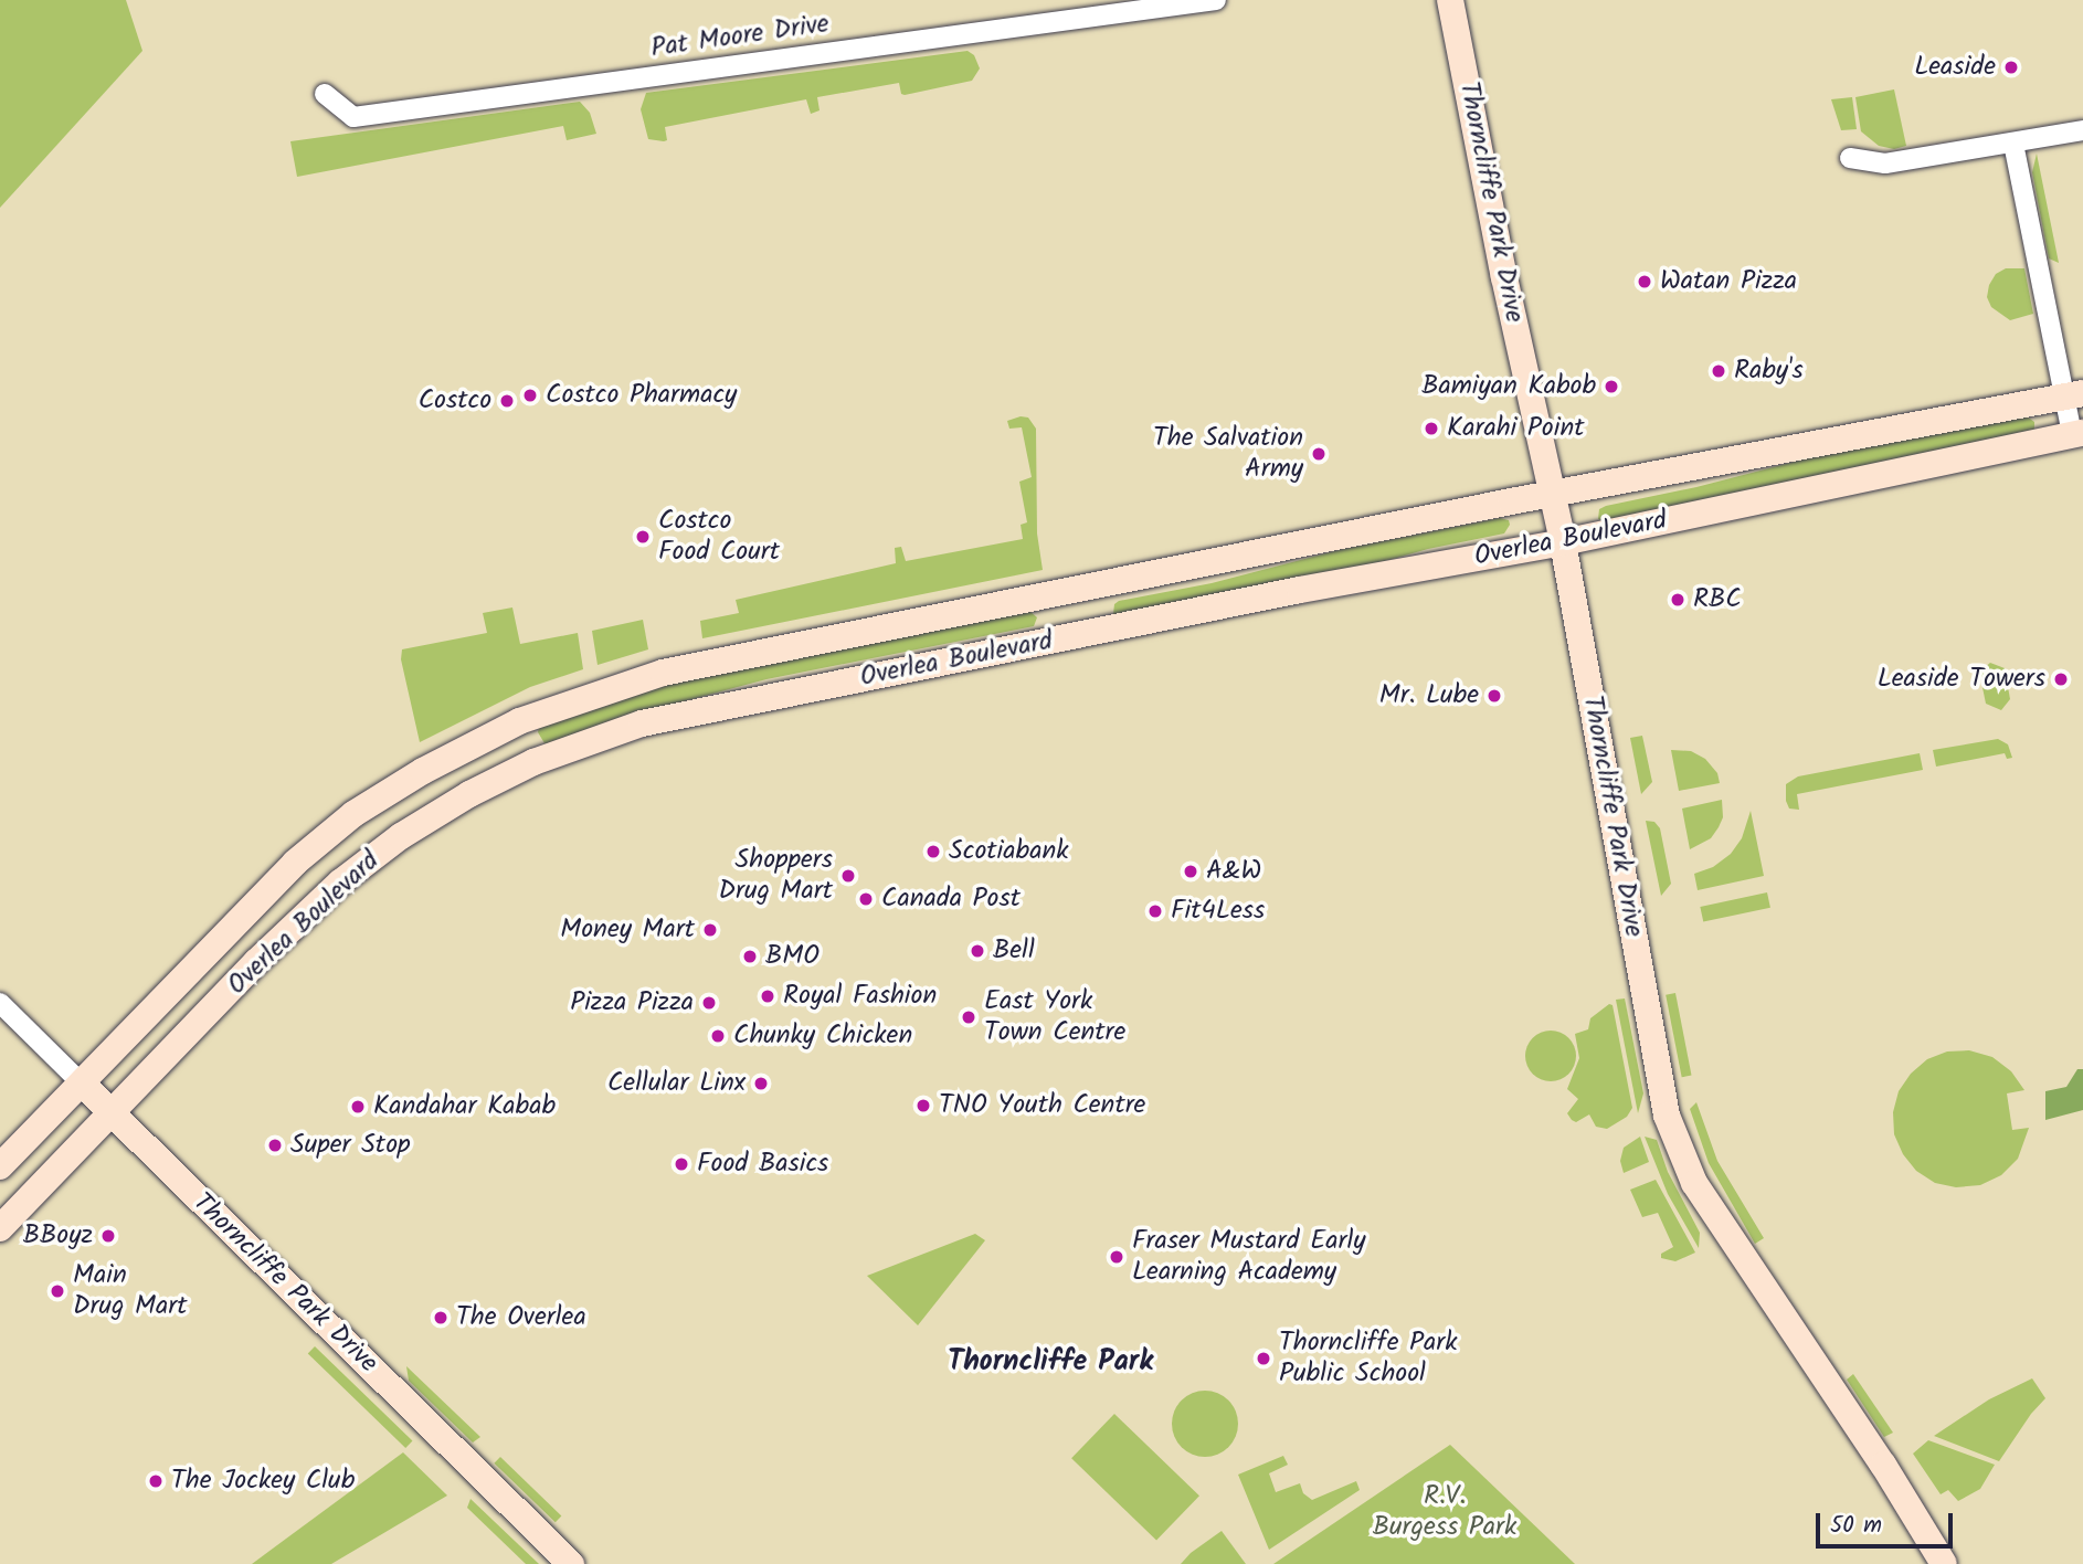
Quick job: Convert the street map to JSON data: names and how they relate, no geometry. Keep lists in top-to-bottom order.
{
  "streets": {
    "main road": ["Thorncliffe Park Drive", "Overlea Boulevard"],
    "street": ["Pat Moore Drive"]
  },
  "crossings": [
    ["Thorncliffe Park Drive", "Overlea Boulevard"]
  ],
  "districts": ["Thorncliffe Park"],
  "parks": ["R.V. Burgess Park"],
  "places": [
    "Leaside",
    "Watan Pizza",
    "Raby's",
    "Bamiyan Kabob",
    "Costco Pharmacy",
    "Costco",
    "Karahi Point",
    "The Salvation Army",
    "Costco Food Court",
    "RBC",
    "Leaside Towers",
    "Mr. Lube",
    "Scotiabank",
    "A&W",
    "Shoppers Drug Mart",
    "Canada Post",
    "Fit4Less",
    "Money Mart",
    "Bell",
    "BMO",
    "Royal Fashion",
    "Pizza Pizza",
    "East York Town Centre",
    "Chunky Chicken",
    "Cellular Linx",
    "TNO Youth Centre",
    "Kandahar Kabab",
    "Super Stop",
    "Food Basics",
    "BBoyz",
    "Fraser Mustard Early Learning Academy",
    "Main Drug Mart",
    "The Overlea",
    "Thorncliffe Park Public School",
    "The Jockey Club"
  ],
  "scale_bar": "50 m"
}
